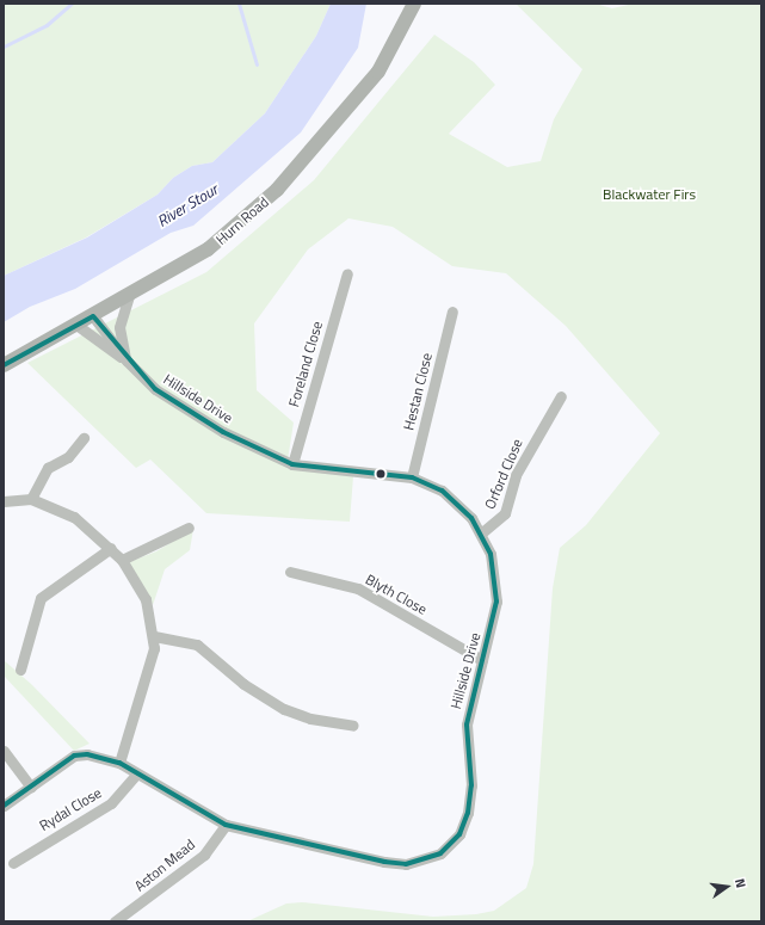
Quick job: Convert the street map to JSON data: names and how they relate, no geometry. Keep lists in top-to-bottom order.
{
  "streets": {
    "main road": ["Hurn Road"],
    "street": [
      "Foreland Close",
      "Hestan Close",
      "Hillside Drive",
      "Orford Close",
      "Blyth Close",
      "Rydal Close",
      "Aston Mead"
    ]
  },
  "crossings": [
    ["Hurn Road", "Hillside Drive"],
    ["Foreland Close", "Hillside Drive"],
    ["Hestan Close", "Hillside Drive"],
    ["Hillside Drive", "Orford Close"],
    ["Hillside Drive", "Blyth Close"],
    ["Hillside Drive", "Rydal Close"],
    ["Hillside Drive", "Aston Mead"]
  ],
  "water": ["River Stour"],
  "parks": ["Blackwater Firs"],
  "north": "right"
}
